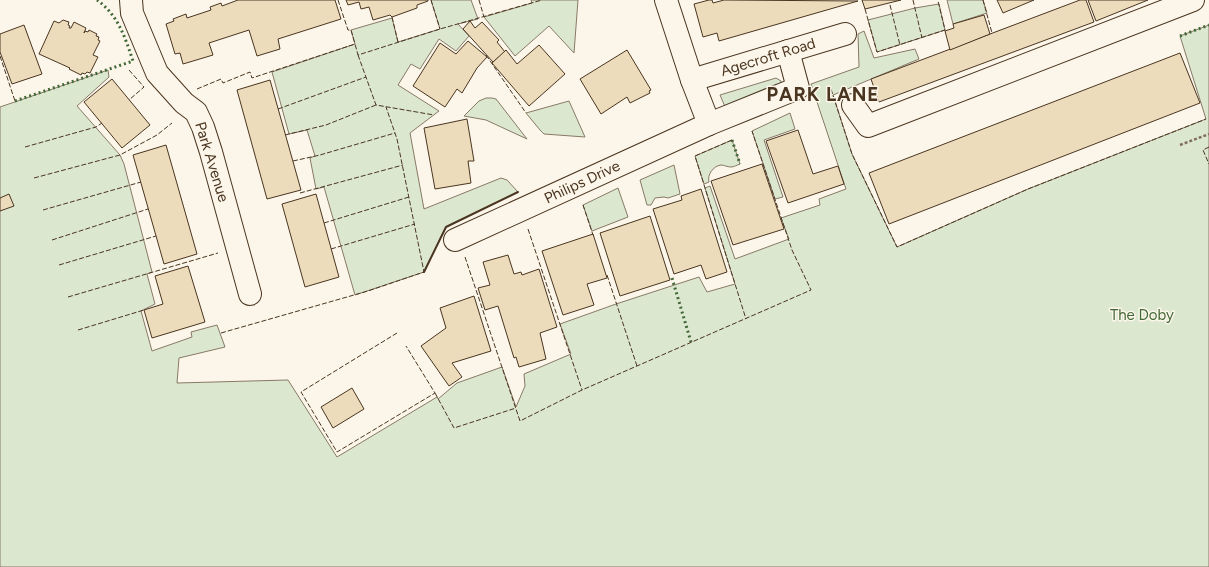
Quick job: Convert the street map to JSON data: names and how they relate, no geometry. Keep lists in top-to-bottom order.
{
  "streets": {
    "street": ["Agecroft Road", "Park Avenue", "Philips Drive"]
  },
  "crossings": [
    ["Agecroft Road", "Philips Drive"]
  ],
  "districts": ["PARK LANE"],
  "parks": ["The Doby"]
}
